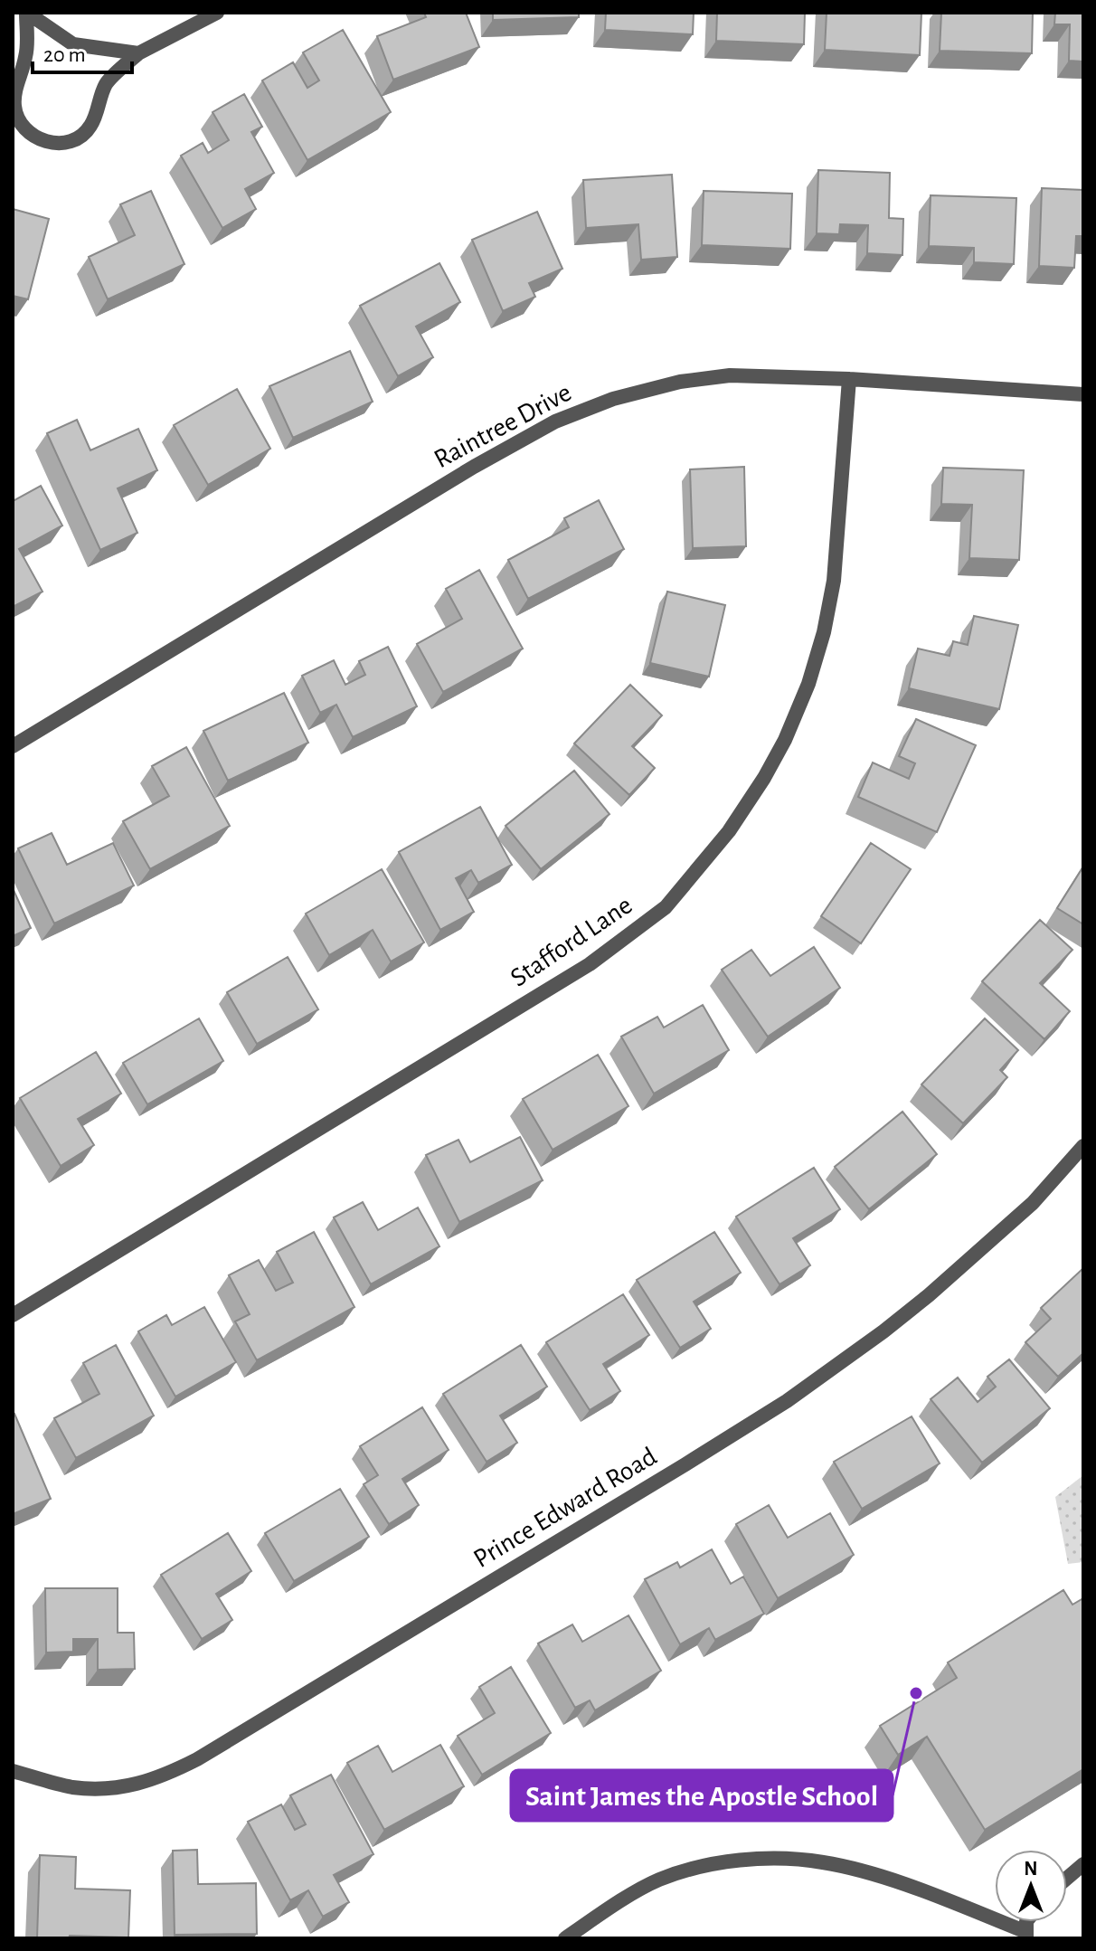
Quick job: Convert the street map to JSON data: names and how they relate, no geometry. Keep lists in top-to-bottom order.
{
  "streets": {
    "street": ["Raintree Drive", "Stafford Lane", "Prince Edward Road"]
  },
  "crossings": [
    ["Raintree Drive", "Stafford Lane"]
  ],
  "places": ["Saint James the Apostle School"],
  "scale_bar": "20 m",
  "north": "top"
}
